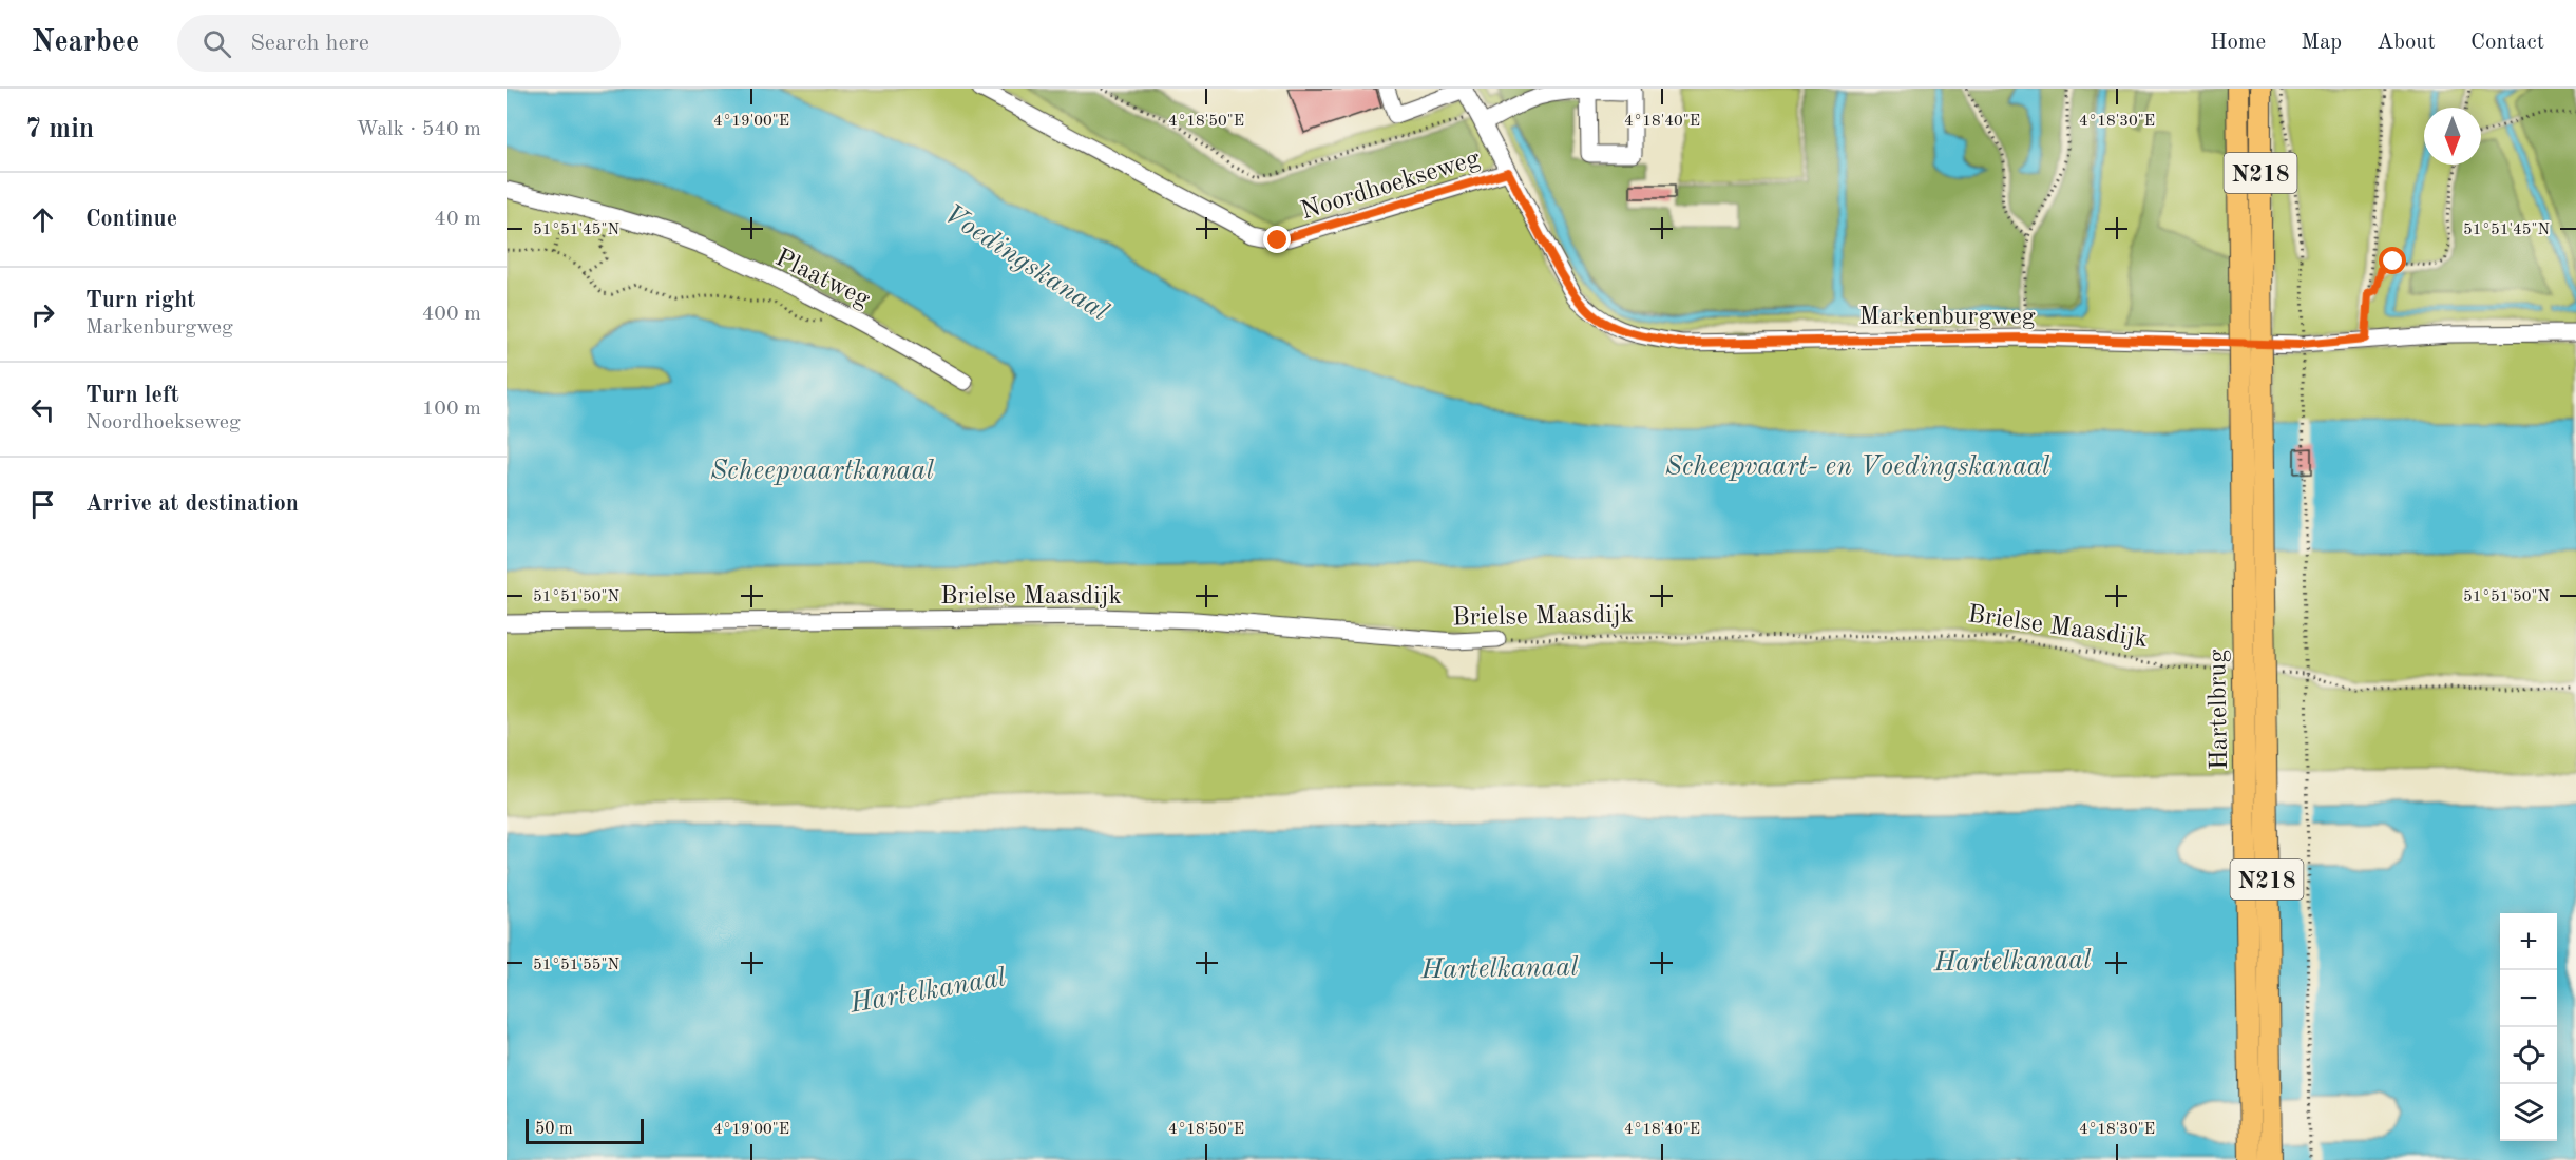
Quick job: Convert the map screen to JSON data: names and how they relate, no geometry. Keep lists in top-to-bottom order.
{
  "streets": {
    "main road": ["N218", "Hartelbrug"],
    "street": [
      "Noordhoekseweg",
      "Plaatweg",
      "Markenburgweg",
      "Brielse Maasdijk"
    ]
  },
  "crossings": [
    ["Noordhoekseweg", "Markenburgweg"]
  ],
  "water": [
    "Voedingskanaal",
    "Scheepvaart- en Voedingskanaal",
    "Scheepvaartkanaal",
    "Hartelkanaal"
  ],
  "scale_bar": "50 m",
  "north": "bottom",
  "page": {
    "header": "Nearbee",
    "search": "Search here",
    "nav": [
      "Home",
      "Map",
      "About",
      "Contact"
    ],
    "heading": ["7 min", "Walk · 540 m"],
    "list": [
      ["Continue", "40 m"],
      ["Turn right", "Markenburgweg", "400 m"],
      ["Turn left", "Noordhoekseweg", "100 m"],
      "Arrive at destination"
    ],
    "map_buttons": ["+", "−"],
    "scale": "50 m"
  },
  "coordinates": [
    "4°19'00\"E",
    "4°18'50\"E",
    "4°18'40\"E",
    "4°18'30\"E",
    "51°51'45\"N",
    "51°51'50\"N",
    "51°51'55\"N"
  ]
}
